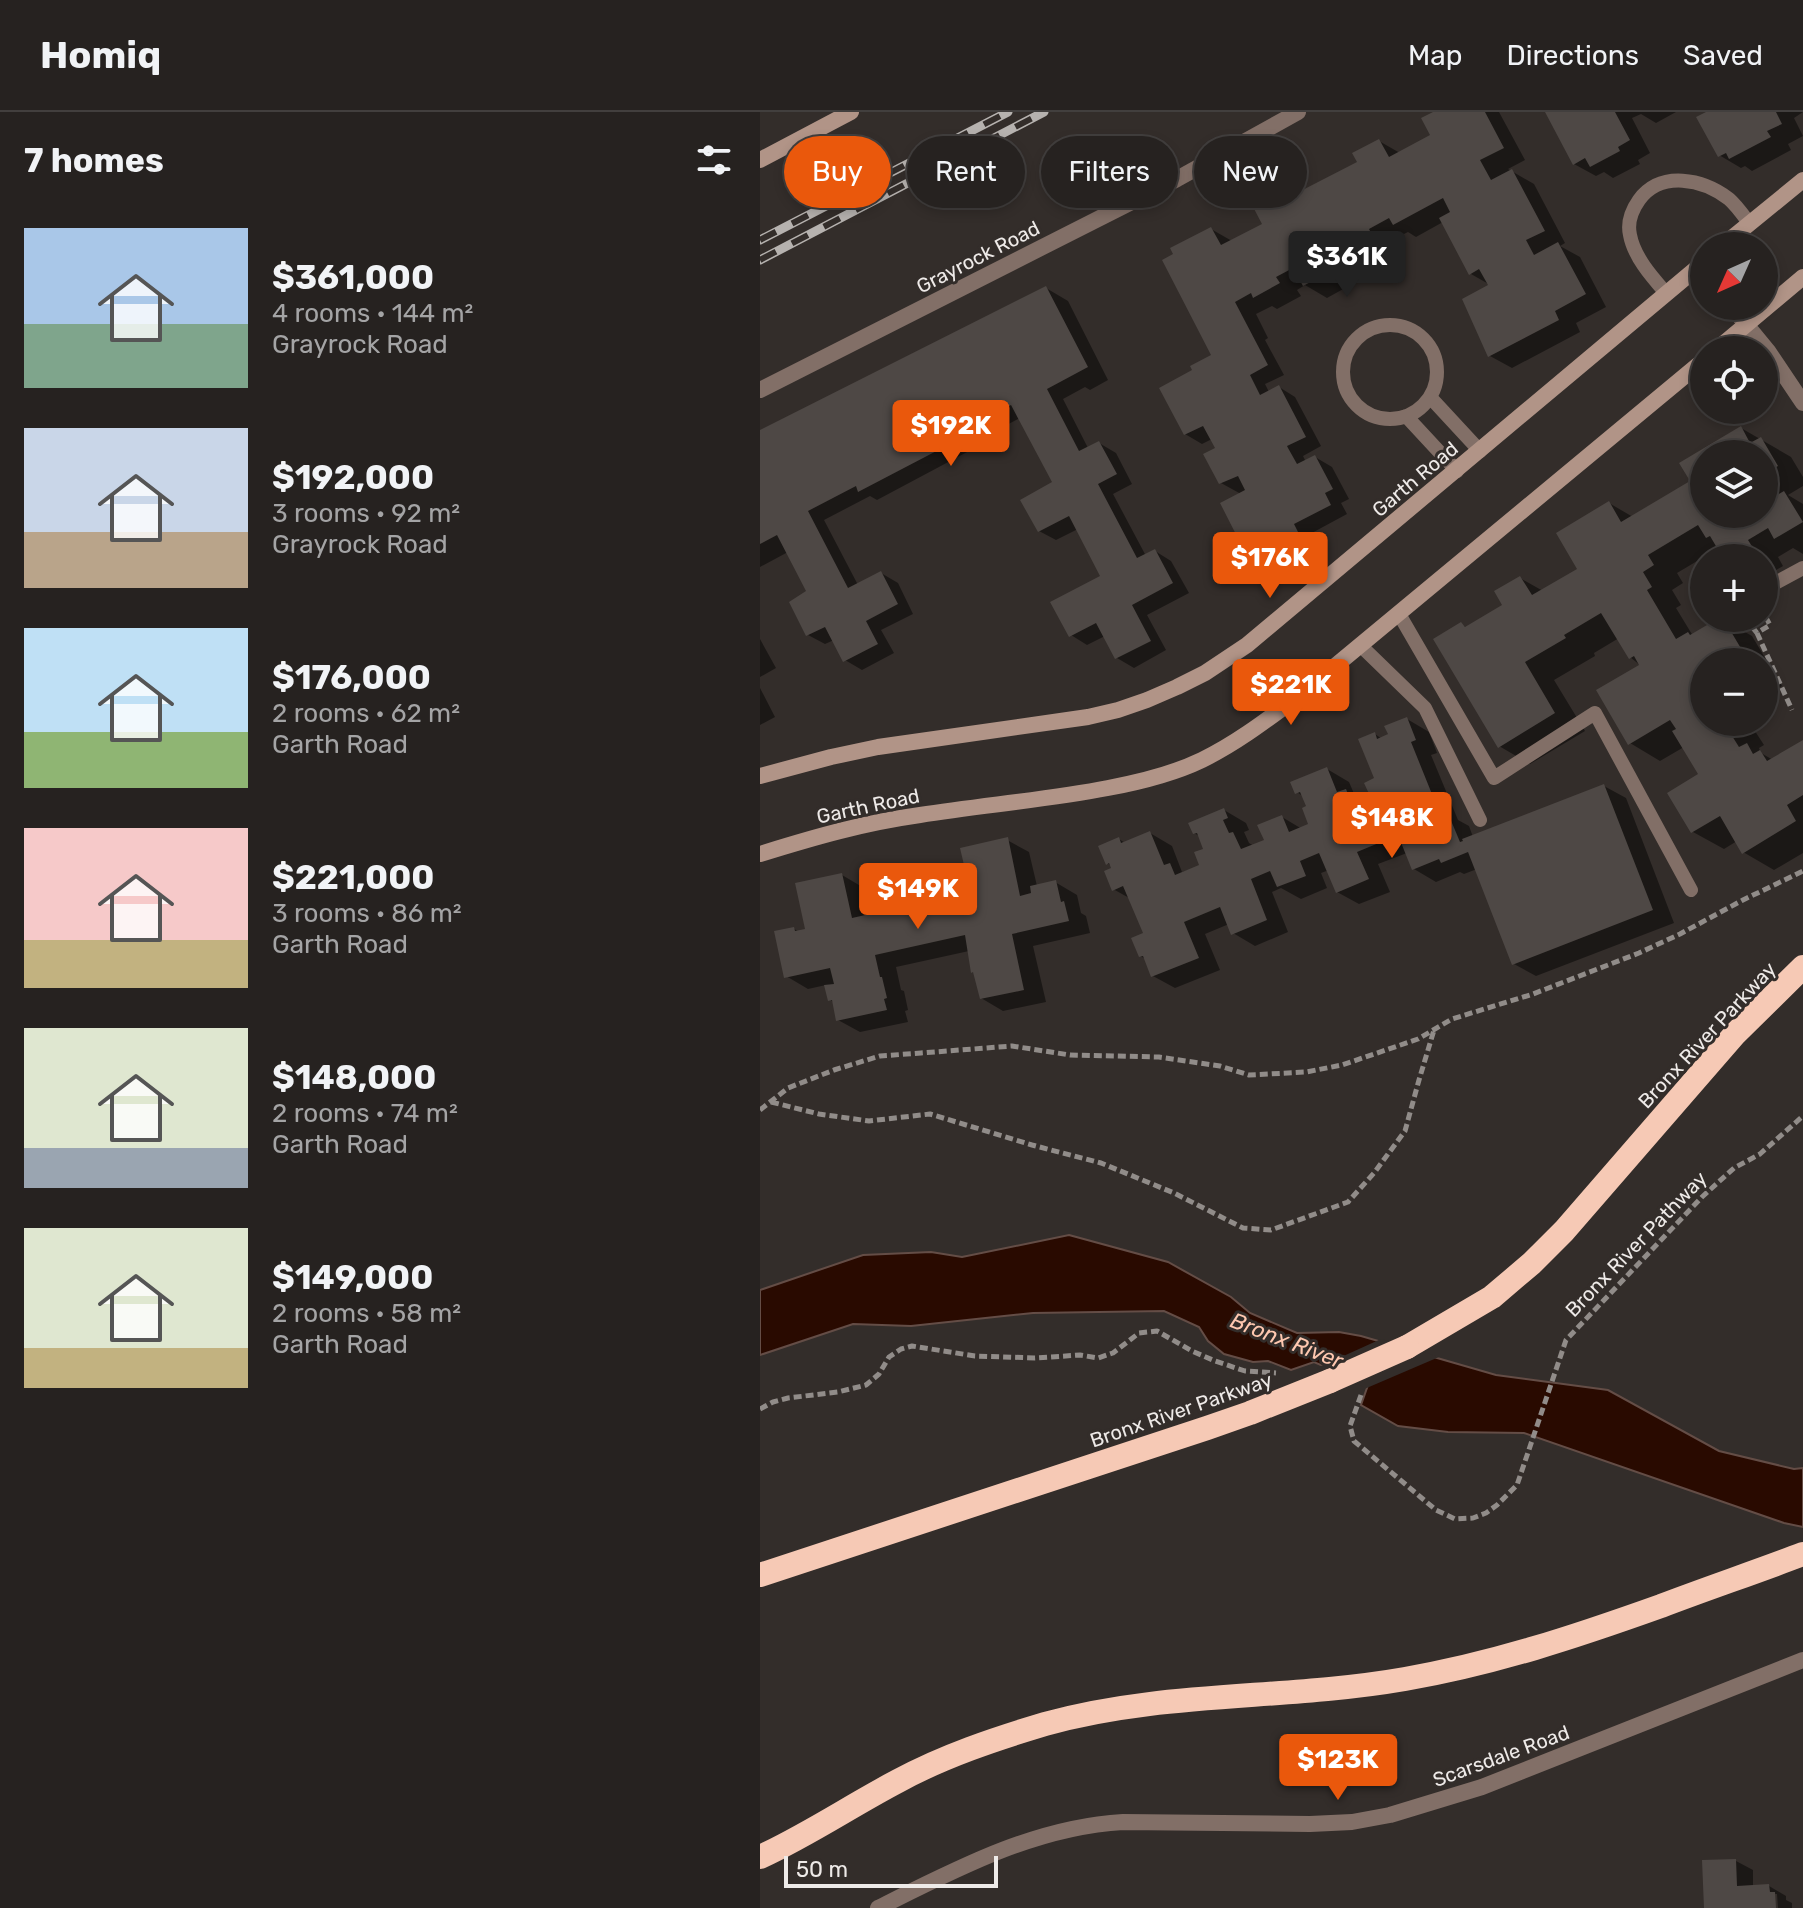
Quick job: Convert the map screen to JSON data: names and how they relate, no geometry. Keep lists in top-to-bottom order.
{
  "streets": {
    "highway": ["Bronx River Parkway"],
    "street": ["Grayrock Road", "Garth Road", "Scarsdale Road"],
    "path": ["Bronx River Pathway"]
  },
  "water": ["Bronx River"],
  "scale_bar": "50 m",
  "north": "bottom left",
  "page": {
    "header": "Homiq",
    "nav": ["Map", "Directions", "Saved"],
    "heading": "7 homes",
    "chip": [
      "Buy",
      "Rent",
      "Filters",
      "New"
    ],
    "list": [
      {
        "name": "$361,000",
        "note": "4 rooms · 144 m² · Grayrock Road"
      },
      {
        "name": "$192,000",
        "note": "3 rooms · 92 m² · Grayrock Road"
      },
      {
        "name": "$176,000",
        "note": "2 rooms · 62 m² · Garth Road"
      },
      {
        "name": "$221,000",
        "note": "3 rooms · 86 m² · Garth Road"
      },
      {
        "name": "$148,000",
        "note": "2 rooms · 74 m² · Garth Road"
      },
      {
        "name": "$149,000",
        "note": "2 rooms · 58 m² · Garth Road"
      }
    ],
    "price": [
      "$361K",
      "$192K",
      "$176K",
      "$221K",
      "$148K",
      "$149K",
      "$123K"
    ],
    "map_buttons": ["+", "−"],
    "scale": "50 m"
  }
}
